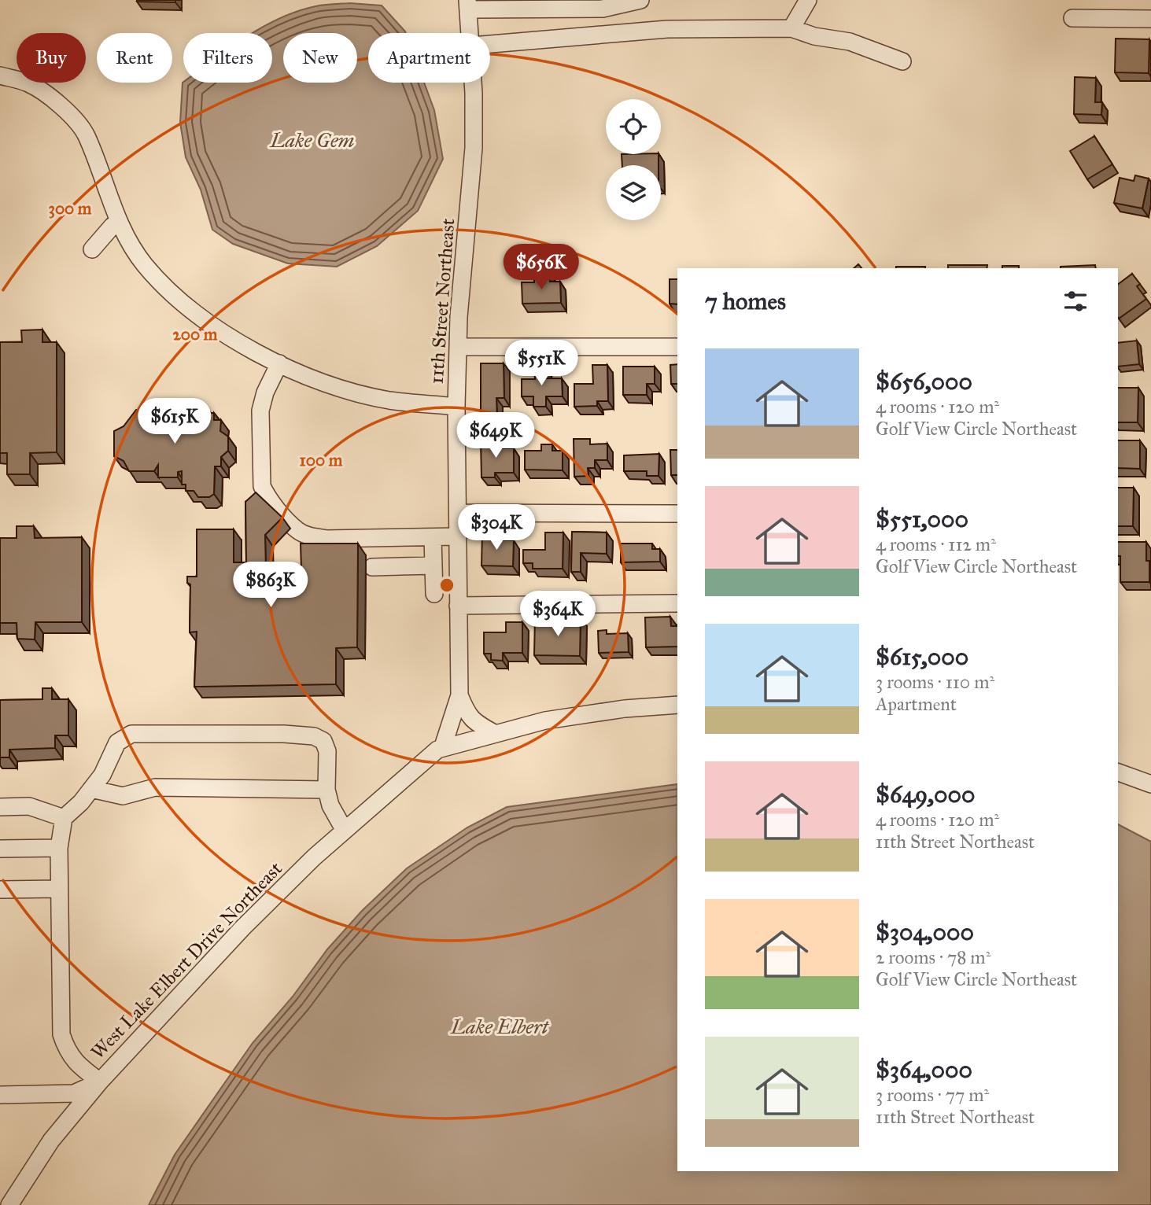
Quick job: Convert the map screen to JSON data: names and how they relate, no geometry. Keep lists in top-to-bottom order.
{
  "streets": {
    "street": ["11th Street Northeast", "West Lake Elbert Drive Northeast"]
  },
  "crossings": [
    ["11th Street Northeast", "West Lake Elbert Drive Northeast"]
  ],
  "water": ["Lake Gem", "Lake Elbert"],
  "page": {
    "chip": [
      "Buy",
      "Rent",
      "Filters",
      "New",
      "Apartment"
    ],
    "price": [
      "$656K",
      "$551K",
      "$615K",
      "$649K",
      "$304K",
      "$863K",
      "$364K"
    ],
    "heading": "7 homes",
    "list": [
      {
        "name": "$656,000",
        "note": "4 rooms · 120 m² · Golf View Circle Northeast"
      },
      {
        "name": "$551,000",
        "note": "4 rooms · 112 m² · Golf View Circle Northeast"
      },
      {
        "name": "$615,000",
        "note": "3 rooms · 110 m² · Apartment"
      },
      {
        "name": "$649,000",
        "note": "4 rooms · 120 m² · 11th Street Northeast"
      },
      {
        "name": "$304,000",
        "note": "2 rooms · 78 m² · Golf View Circle Northeast"
      },
      {
        "name": "$364,000",
        "note": "3 rooms · 77 m² · 11th Street Northeast"
      }
    ]
  },
  "rings": ["300 m", "200 m", "100 m"]
}
